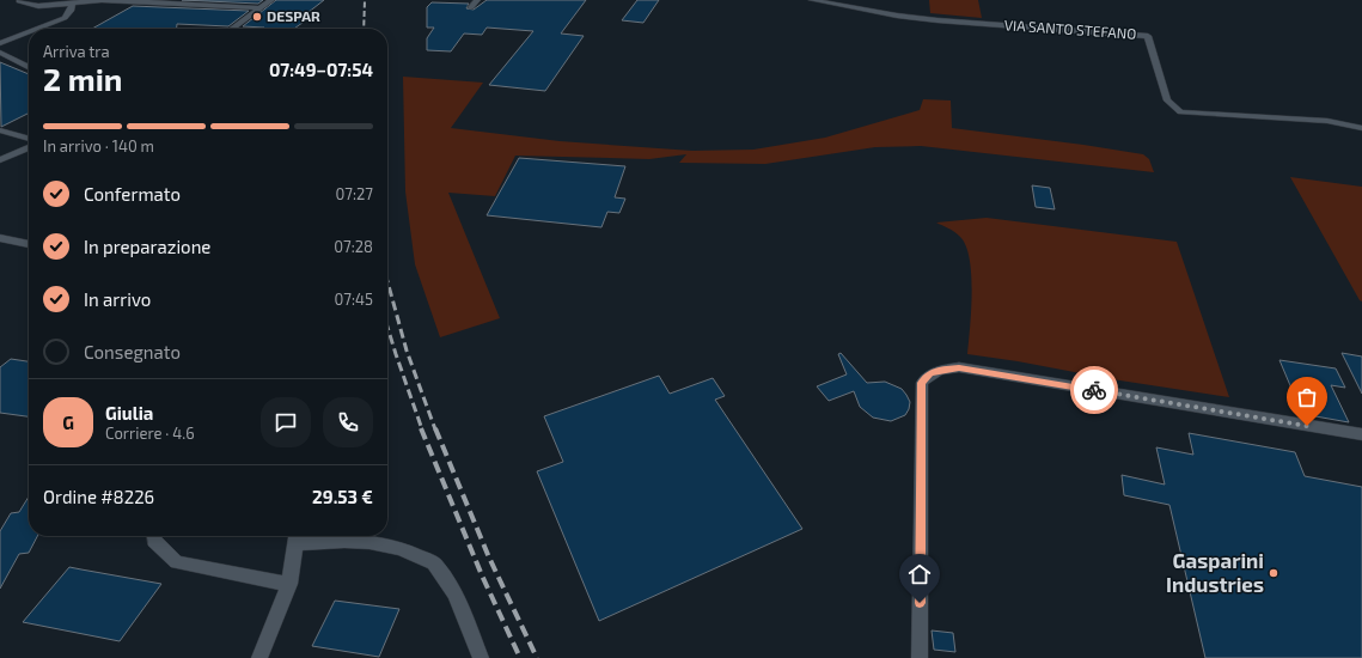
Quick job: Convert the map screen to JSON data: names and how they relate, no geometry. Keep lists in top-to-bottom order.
{
  "streets": {
    "street": ["VIA SANTO STEFANO"]
  },
  "places": ["DESPAR", "Gasparini Industries"],
  "page": {
    "heading": ["2 min", "Arriva tra", "07:49–07:54"],
    "panel": [
      "Giulia",
      "Corriere · 4.6",
      "Ordine #8226",
      "29.53 €"
    ],
    "bar": "In arrivo · 140 m",
    "list": [
      ["Confermato", "07:27"],
      ["In preparazione", "07:28"],
      ["In arrivo", "07:45"],
      "Consegnato"
    ],
    "round": "G"
  }
}
